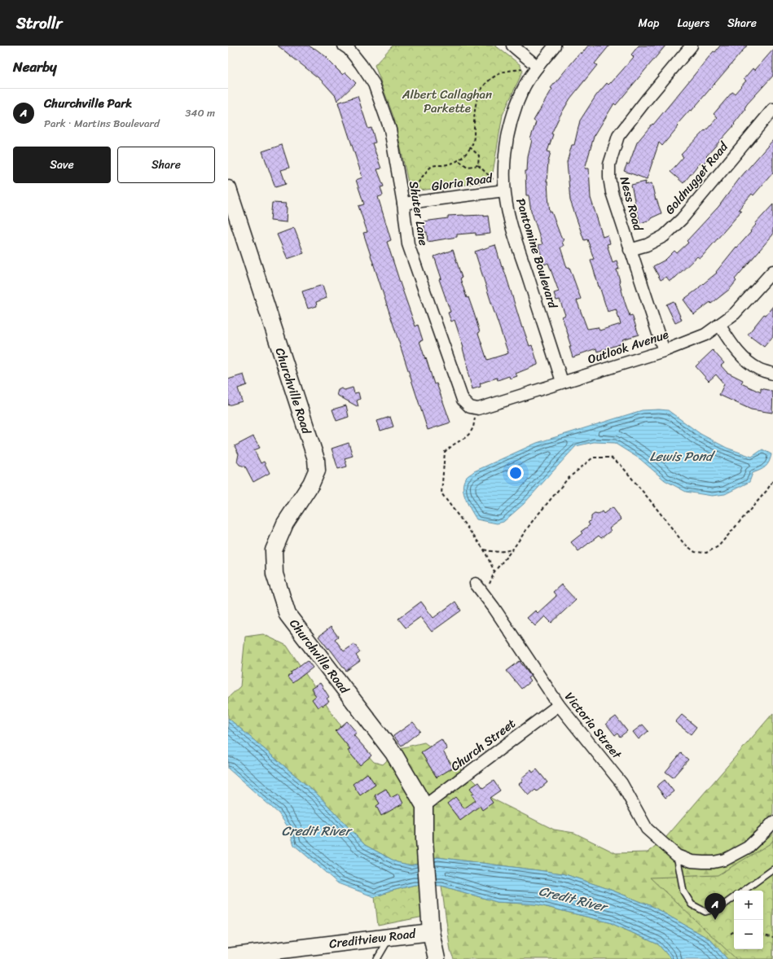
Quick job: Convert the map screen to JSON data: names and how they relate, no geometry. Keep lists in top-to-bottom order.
{
  "streets": {
    "street": [
      "Goldnugget Road",
      "Gloria Road",
      "Ness Road",
      "Shuter Lane",
      "Pantomine Boulevard",
      "Outlook Avenue",
      "Churchville Road",
      "Victoria Street",
      "Church Street",
      "Creditview Road"
    ]
  },
  "crossings": [
    ["Goldnugget Road", "Ness Road"],
    ["Gloria Road", "Shuter Lane"],
    ["Gloria Road", "Pantomine Boulevard"],
    ["Ness Road", "Outlook Avenue"],
    ["Shuter Lane", "Outlook Avenue"],
    ["Pantomine Boulevard", "Outlook Avenue"],
    ["Churchville Road", "Church Street"],
    ["Victoria Street", "Church Street"]
  ],
  "water": ["Lewis Pond", "Credit River"],
  "parks": ["Albert Callaghan Parkette"],
  "page": {
    "header": "Strollr",
    "nav": ["Map", "Layers", "Share"],
    "heading": "Nearby",
    "list": [
      {
        "mark": "A",
        "name": "Churchville Park",
        "note": "Park · Martins Boulevard",
        "value": "340 m"
      }
    ],
    "buttons": ["Save", "Share"],
    "map_buttons": ["+", "−"],
    "pins": "A"
  }
}
